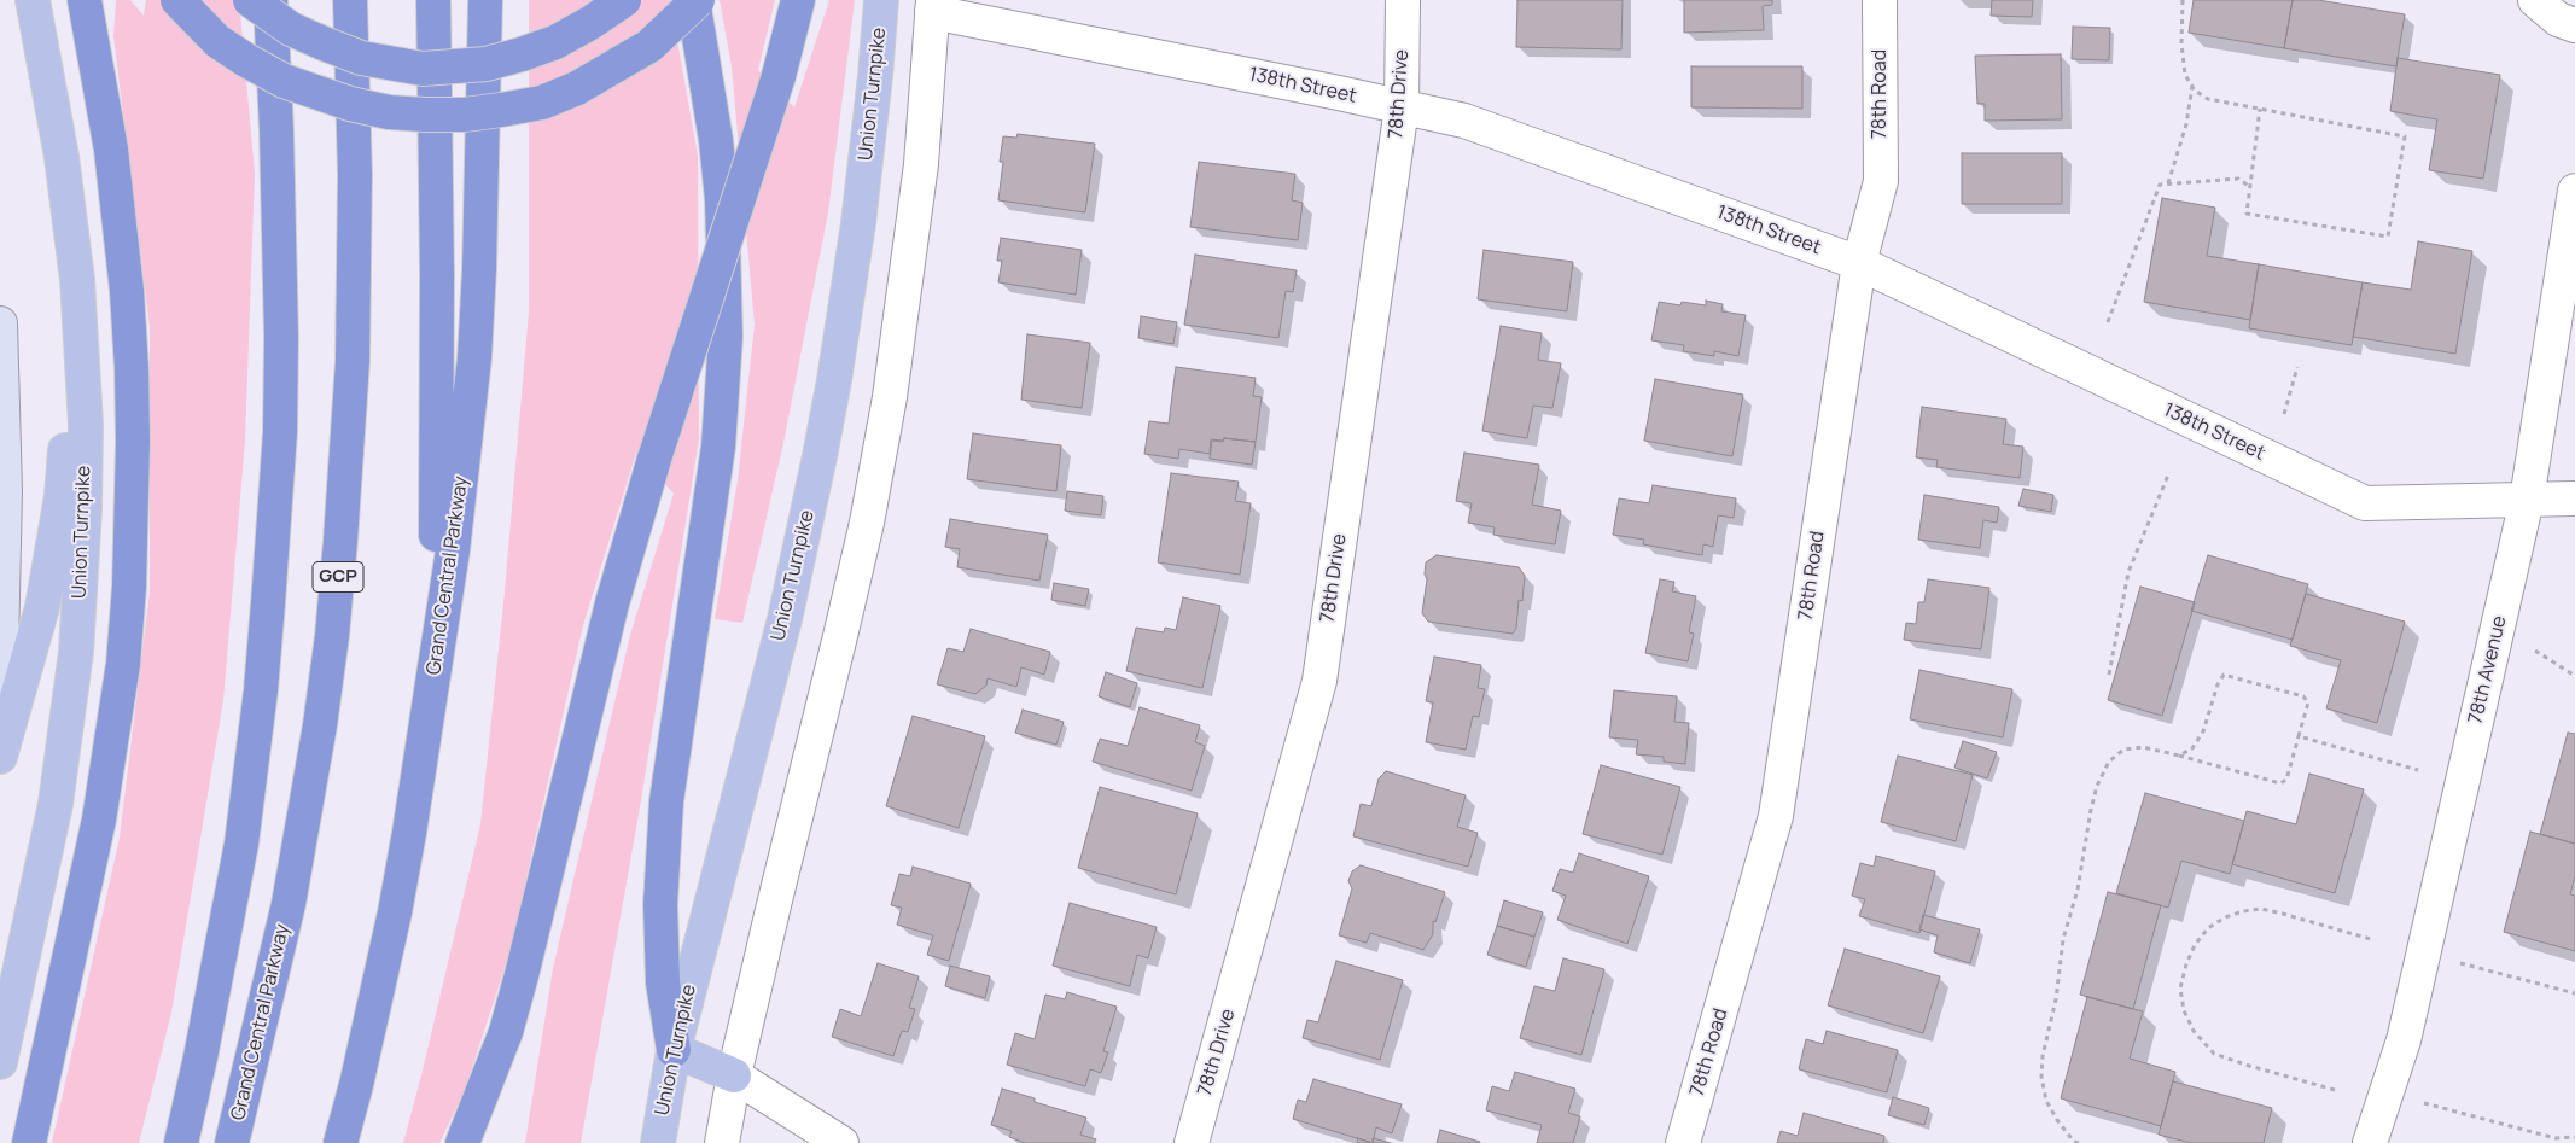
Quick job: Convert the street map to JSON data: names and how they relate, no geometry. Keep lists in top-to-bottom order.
{
  "streets": {
    "highway": ["Grand Central Parkway", "GCP"],
    "main road": ["Union Turnpike"],
    "street": [
      "138th Street",
      "78th Drive",
      "78th Road",
      "78th Avenue"
    ]
  },
  "crossings": [
    ["138th Street", "78th Drive"],
    ["138th Street", "78th Road"],
    ["138th Street", "78th Avenue"]
  ]
}
